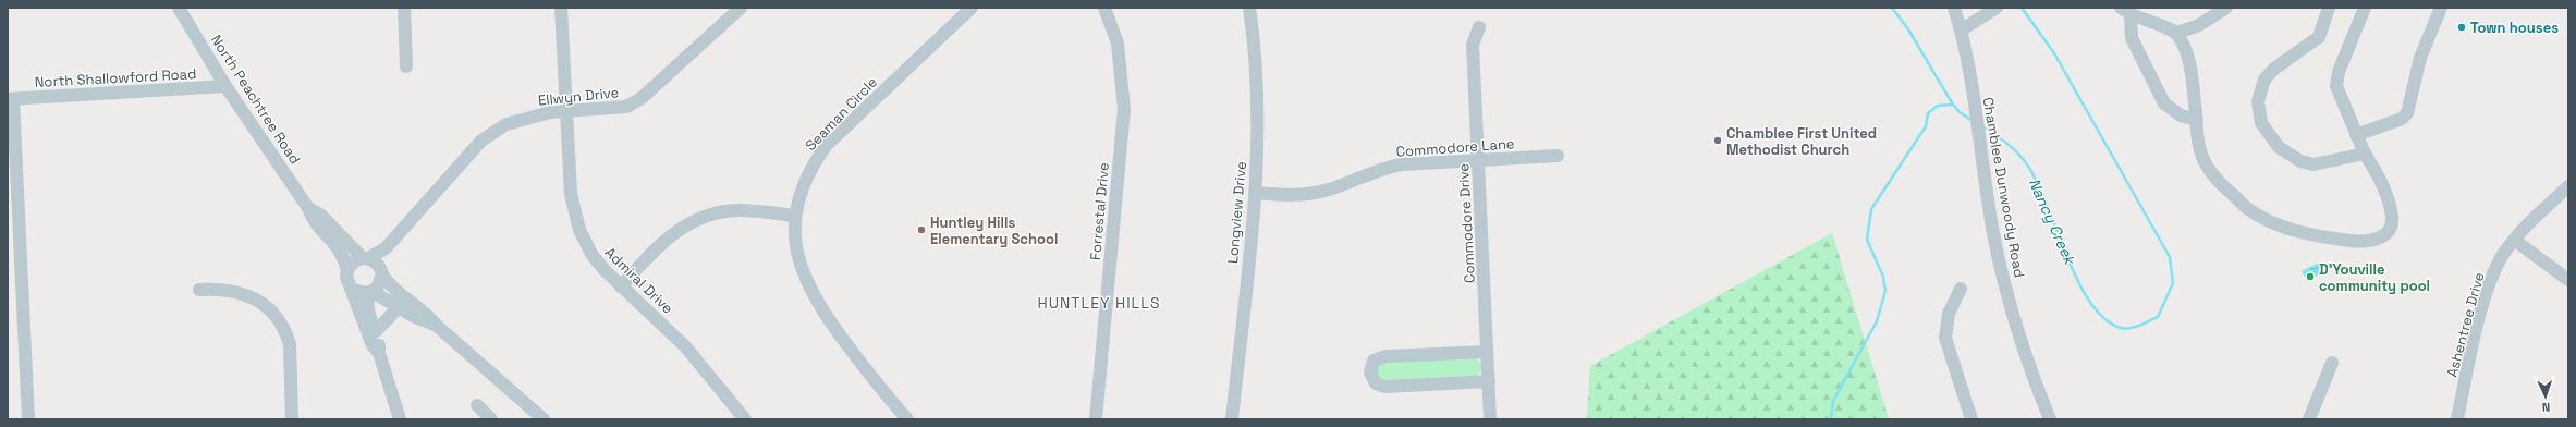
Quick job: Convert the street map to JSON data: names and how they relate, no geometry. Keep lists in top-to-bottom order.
{
  "streets": {
    "street": [
      "North Shallowford Road",
      "Ellwyn Drive",
      "North Peachtree Road",
      "Seaman Circle",
      "Commodore Lane",
      "Chamblee Dunwoody Road",
      "Forrestal Drive",
      "Longview Drive",
      "Commodore Drive",
      "Admiral Drive",
      "Ashentree Drive"
    ]
  },
  "crossings": [
    ["North Shallowford Road", "North Peachtree Road"],
    ["Ellwyn Drive", "North Peachtree Road"],
    ["Ellwyn Drive", "Admiral Drive"],
    ["Commodore Lane", "Longview Drive"],
    ["Commodore Lane", "Commodore Drive"]
  ],
  "districts": ["HUNTLEY HILLS"],
  "water": ["Nancy Creek"],
  "places": [
    "Town houses",
    "Chamblee First United Methodist Church",
    "Huntley Hills Elementary School",
    "D'Youville community pool"
  ],
  "north": "bottom"
}
